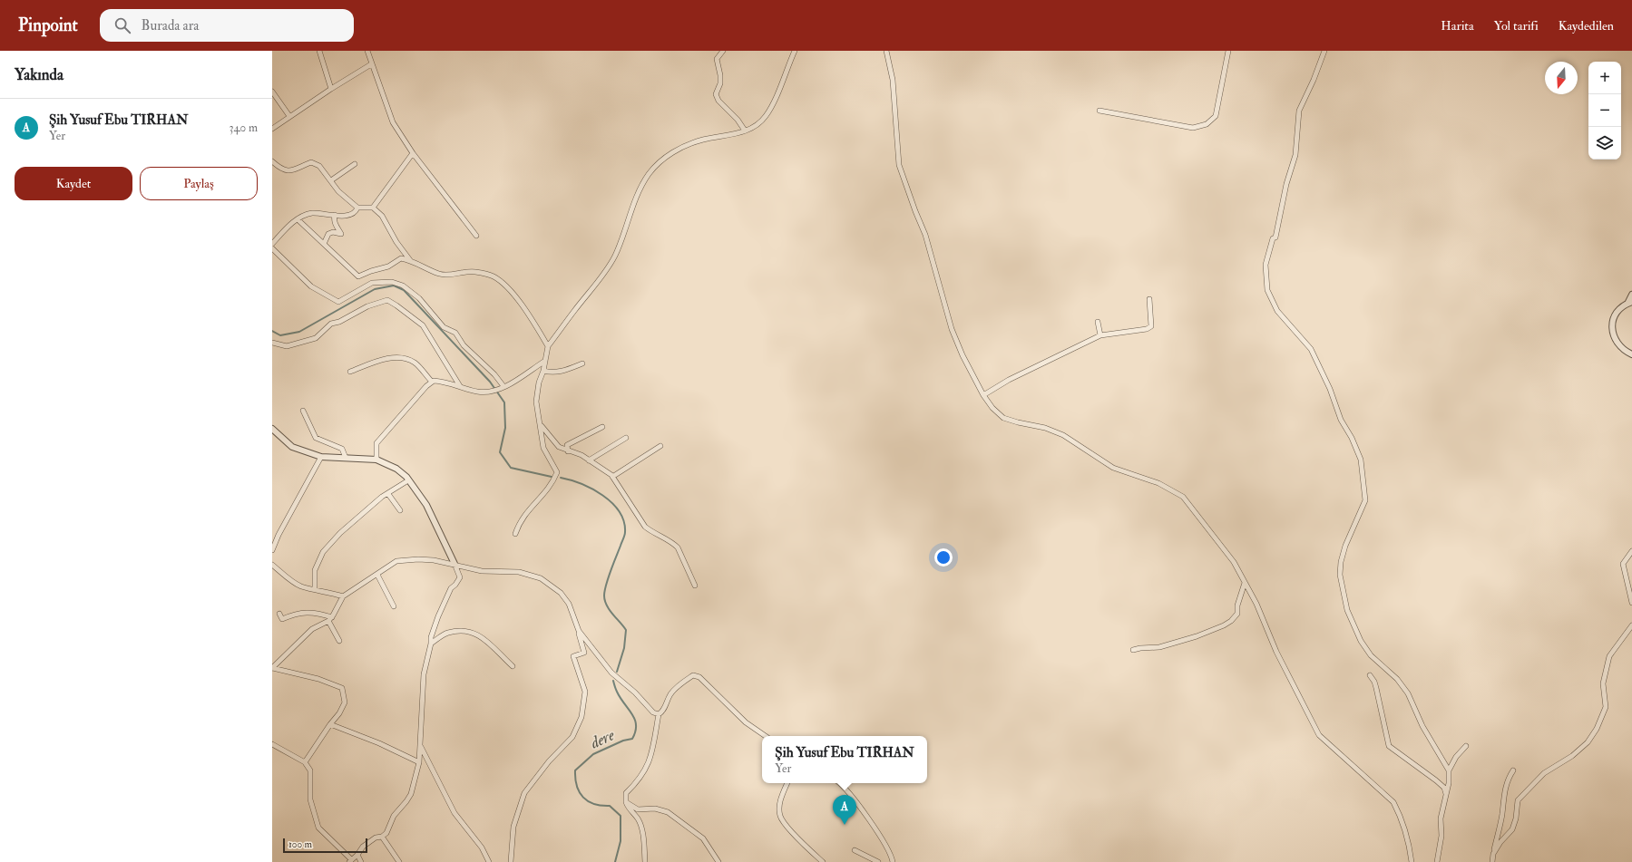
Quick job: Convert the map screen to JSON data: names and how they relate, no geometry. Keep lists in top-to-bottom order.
{
  "water": ["dere"],
  "scale_bar": "100 m",
  "north": "bottom",
  "page": {
    "header": "Pinpoint",
    "search": "Burada ara",
    "nav": ["Harita", "Yol tarifi", "Kaydedilen"],
    "heading": "Yakında",
    "map_buttons": ["+", "−"],
    "list": [
      {
        "mark": "A",
        "name": "Şih Yusuf Ebu TIRHAN",
        "note": "Yer",
        "value": "340 m"
      }
    ],
    "buttons": ["Kaydet", "Paylaş"],
    "popup": ["Şih Yusuf Ebu TIRHAN", "Yer"],
    "pins": "A",
    "scale": "100 m"
  }
}
